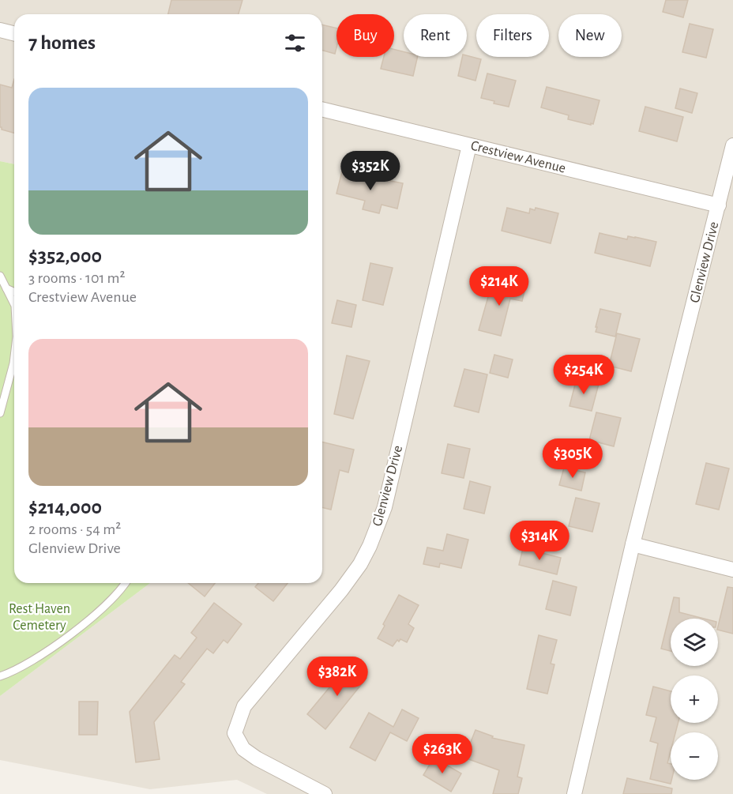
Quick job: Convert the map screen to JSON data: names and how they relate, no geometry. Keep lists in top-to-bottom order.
{
  "streets": {
    "street": ["Crestview Avenue", "Glenview Drive"]
  },
  "crossings": [
    ["Crestview Avenue", "Glenview Drive"]
  ],
  "parks": ["Rest Haven Cemetery"],
  "page": {
    "chip": [
      "Buy",
      "Rent",
      "Filters",
      "New"
    ],
    "heading": "7 homes",
    "list": [
      {
        "name": "$352,000",
        "note": "3 rooms · 101 m² · Crestview Avenue"
      },
      {
        "name": "$214,000",
        "note": "2 rooms · 54 m² · Glenview Drive"
      }
    ],
    "price": [
      "$352K",
      "$214K",
      "$254K",
      "$305K",
      "$314K",
      "$382K",
      "$263K"
    ],
    "map_buttons": ["+", "−"]
  }
}
